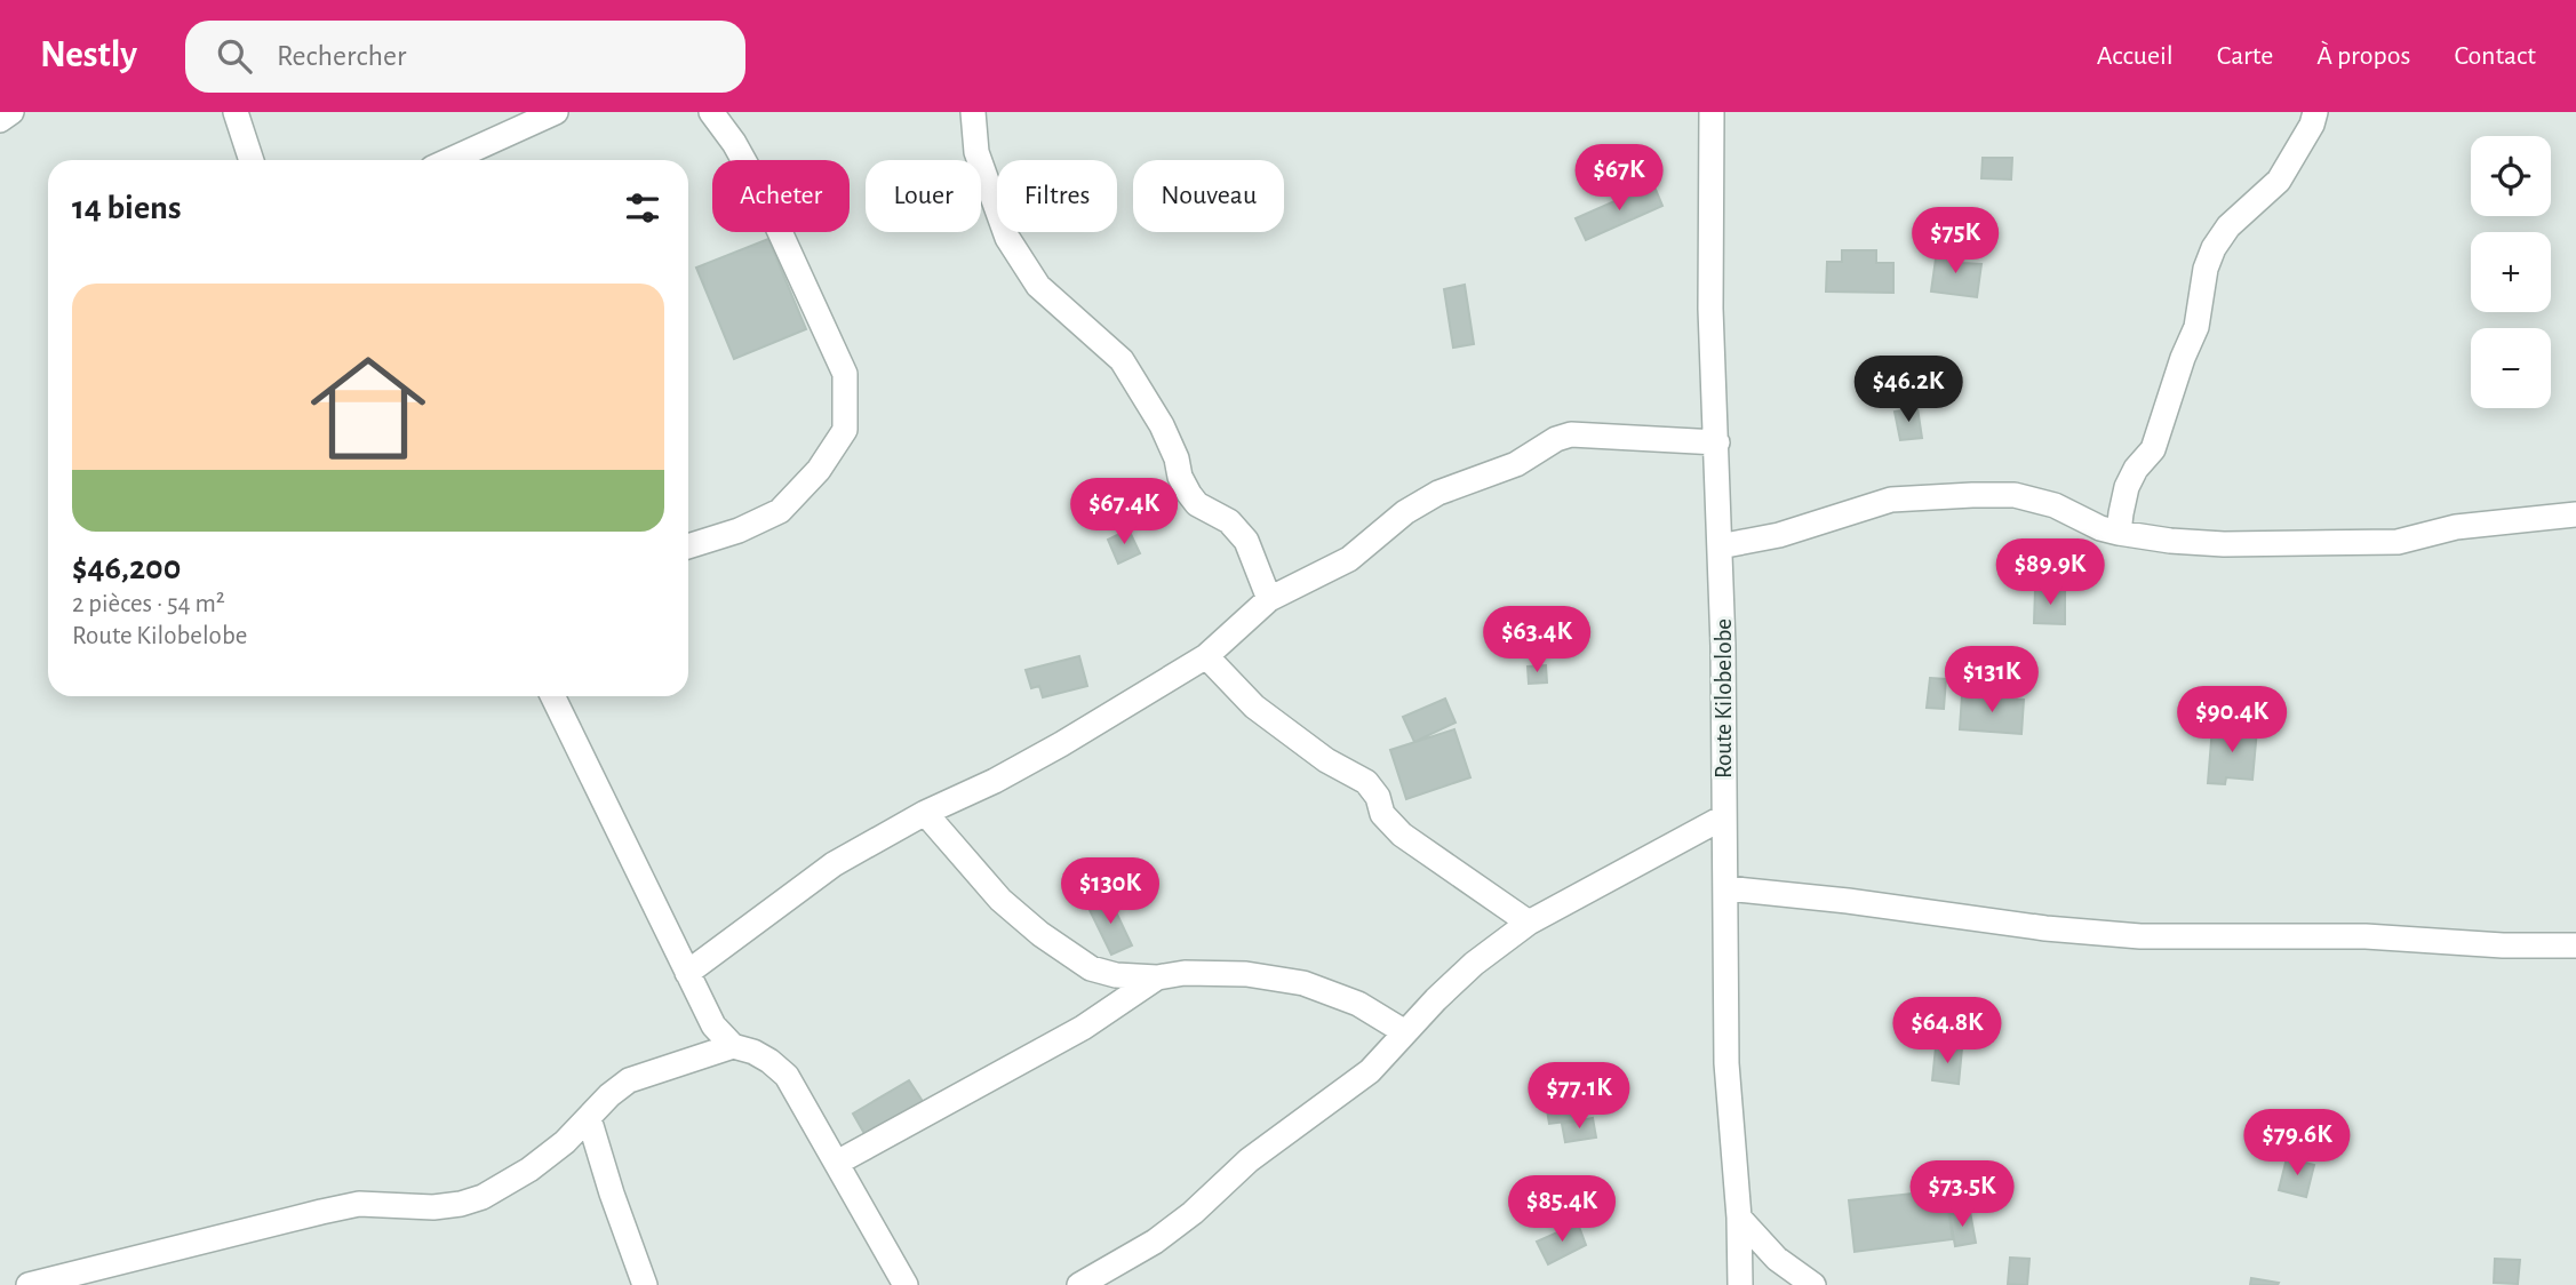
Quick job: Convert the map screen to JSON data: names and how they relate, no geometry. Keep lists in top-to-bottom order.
{
  "streets": {
    "street": ["Route Kilobelobe"]
  },
  "page": {
    "header": "Nestly",
    "search": "Rechercher",
    "nav": [
      "Accueil",
      "Carte",
      "À propos",
      "Contact"
    ],
    "map_buttons": ["+", "−"],
    "price": [
      "$67K",
      "$75K",
      "$46.2K",
      "$67.4K",
      "$89.9K",
      "$63.4K",
      "$131K",
      "$90.4K",
      "$130K",
      "$64.8K",
      "$77.1K",
      "$79.6K",
      "$73.5K",
      "$85.4K"
    ],
    "chip": [
      "Acheter",
      "Louer",
      "Filtres",
      "Nouveau"
    ],
    "heading": "14 biens",
    "list": [
      {
        "name": "$46,200",
        "note": "2 pièces · 54 m² · Route Kilobelobe"
      }
    ]
  }
}
